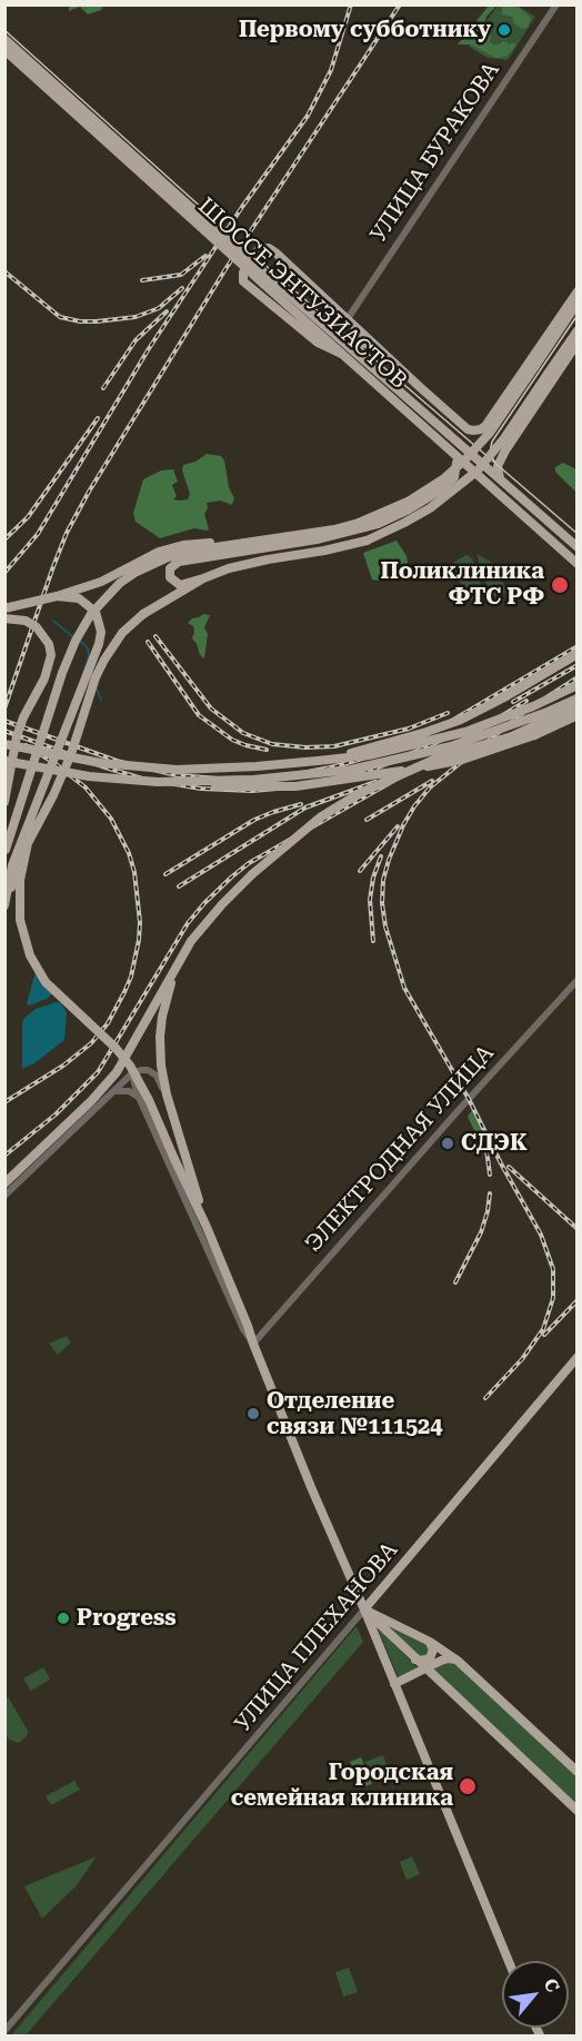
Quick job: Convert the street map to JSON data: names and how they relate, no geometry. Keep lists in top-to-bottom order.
{
  "streets": {
    "main road": ["ШОССЕ ЭНТУЗИАСТОВ", "УЛИЦА ПЛЕХАНОВА"],
    "street": ["УЛИЦА БУРАКОВА", "ЭЛЕКТРОДНАЯ УЛИЦА"]
  },
  "places": [
    "Первому субботнику",
    "Поликлиника ФТС РФ",
    "СДЭК",
    "Отделение связи №111524",
    "Progress",
    "Городская семейная клиника"
  ],
  "north": "top right"
}
